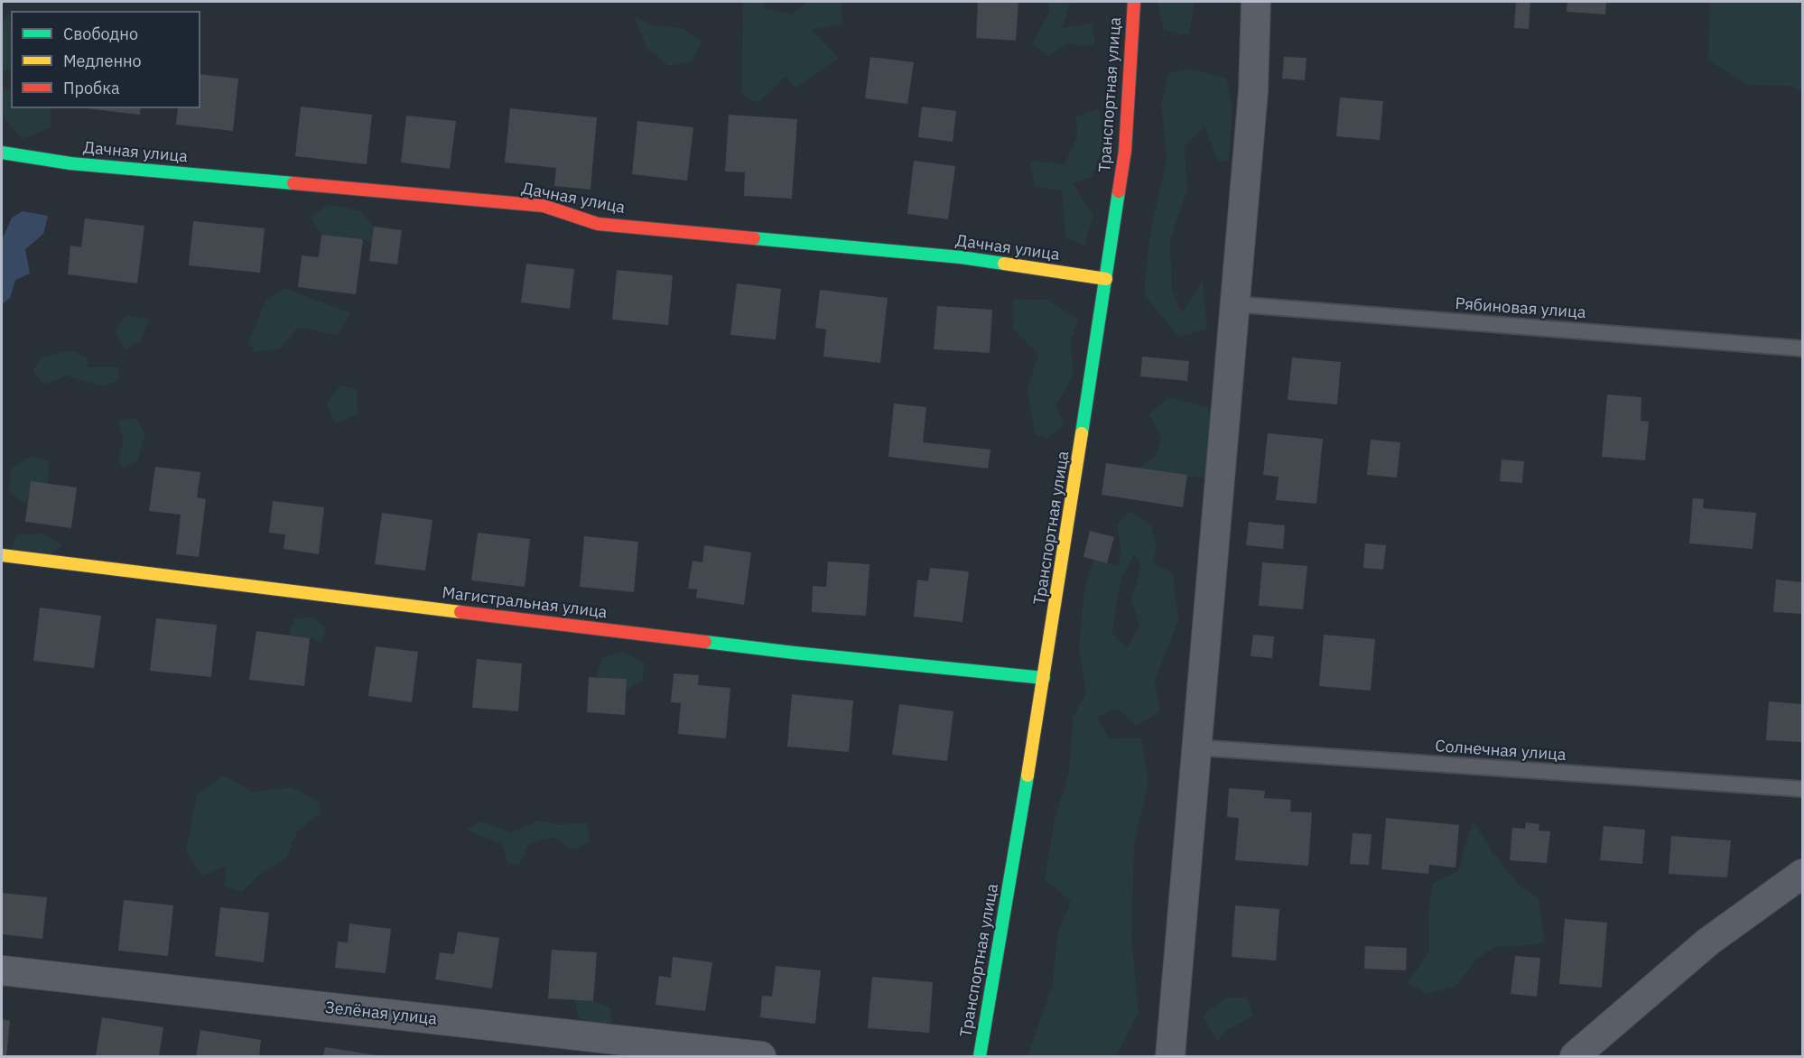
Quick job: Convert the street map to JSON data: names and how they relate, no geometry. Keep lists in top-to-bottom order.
{
  "streets": {
    "street": [
      "Транспортная улица",
      "Дачная улица",
      "Магистральная улица",
      "Зелёная улица"
    ],
    "lane": ["Рябиновая улица", "Солнечная улица"]
  },
  "crossings": [
    ["Транспортная улица", "Дачная улица"],
    ["Транспортная улица", "Магистральная улица"]
  ],
  "legend": ["Свободно", "Медленно", "Пробка"]
}
